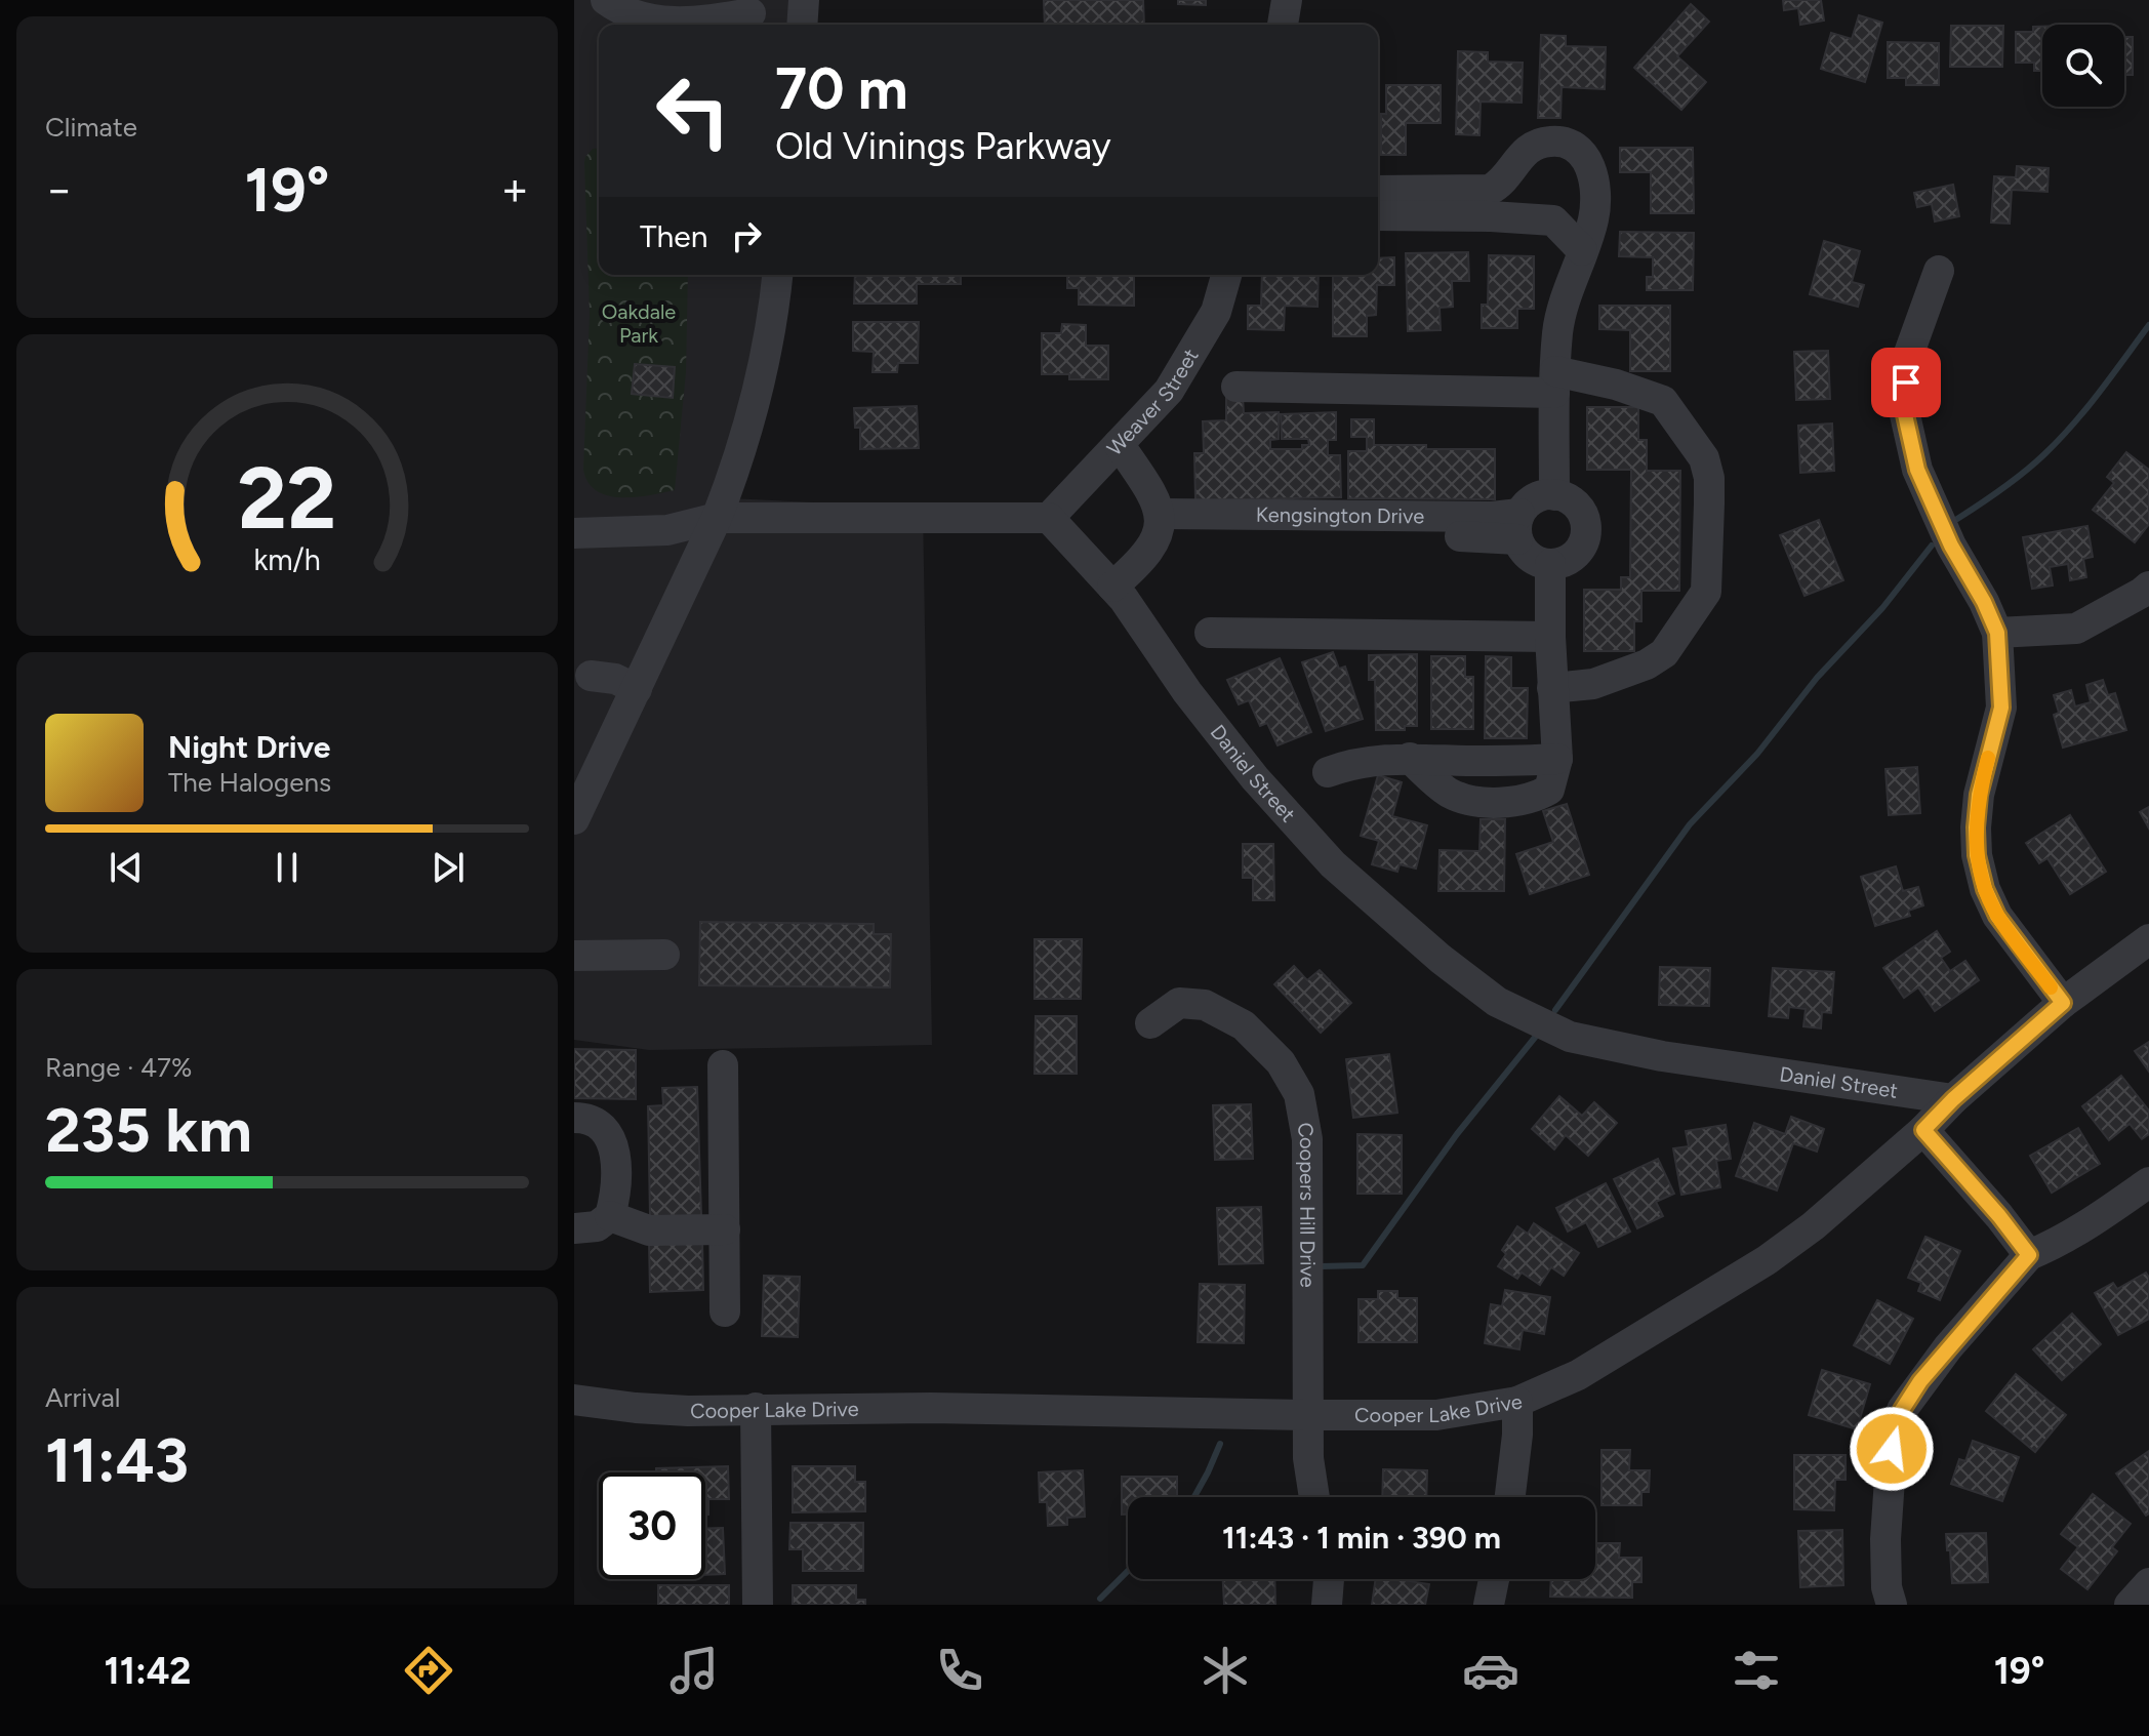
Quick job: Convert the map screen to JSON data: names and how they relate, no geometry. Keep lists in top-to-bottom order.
{
  "streets": {
    "street": [
      "Weaver Street",
      "Kengsington Drive",
      "Daniel Street",
      "Coopers Hill Drive",
      "Cooper Lake Drive"
    ]
  },
  "crossings": [
    ["Weaver Street", "Daniel Street"],
    ["Daniel Street", "Cooper Lake Drive"],
    ["Coopers Hill Drive", "Cooper Lake Drive"]
  ],
  "parks": ["Oakdale Park"],
  "page": {
    "tile": [
      "Climate",
      ["Range · 47%", "235 km"],
      ["Arrival", "11:43"]
    ],
    "turn": ["70 m", "Old Vinings Parkway"],
    "heat": ["−", "19°", "+"],
    "then": "Then",
    "song": ["Night Drive", "The Halogens"],
    "limit": "30",
    "trip": "11:43 · 1 min · 390 m",
    "tabs": ["11:42", "19°"],
    "gauge": ["22", "km/h"]
  }
}
